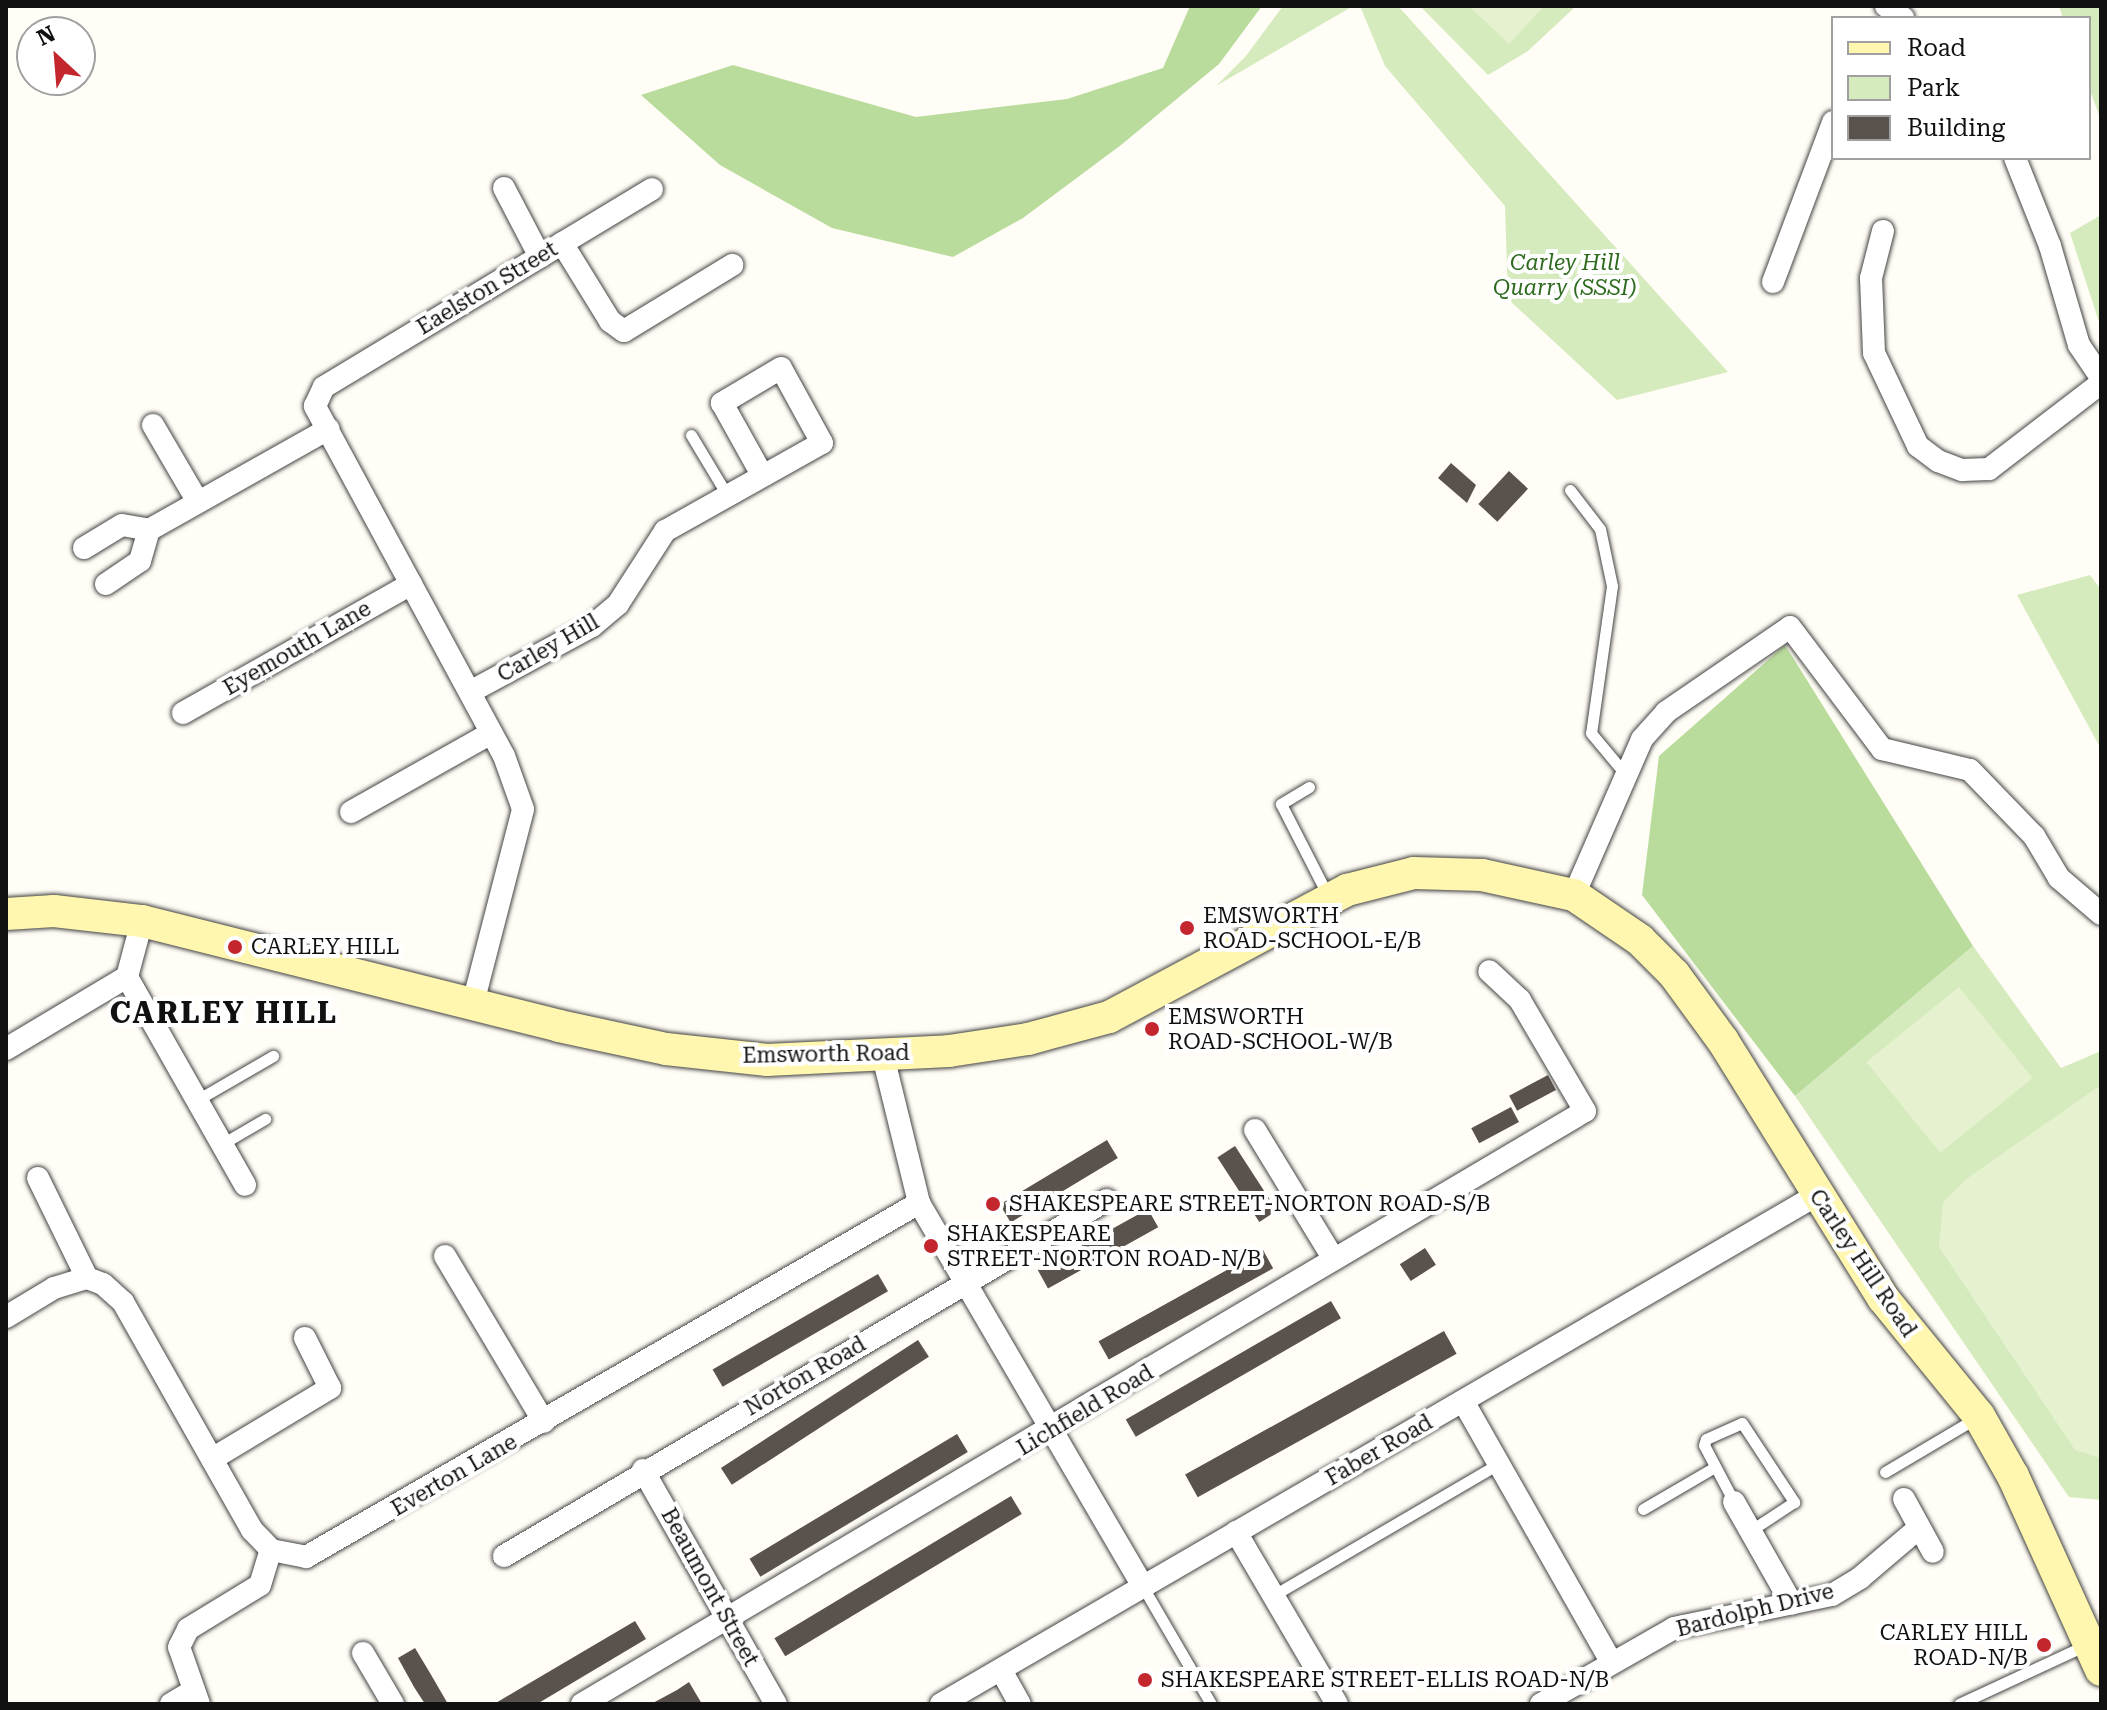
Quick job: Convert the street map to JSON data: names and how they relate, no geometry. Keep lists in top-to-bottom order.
{
  "streets": {
    "street": [
      "Eaelston Street",
      "Eyemouth Lane",
      "Carley Hill",
      "Emsworth Road",
      "Carley Hill Road",
      "Norton Road",
      "Lichfield Road",
      "Faber Road",
      "Everton Lane",
      "Beaumont Street",
      "Bardolph Drive"
    ]
  },
  "crossings": [
    ["Emsworth Road", "Carley Hill Road"],
    ["Carley Hill Road", "Faber Road"],
    ["Norton Road", "Beaumont Street"],
    ["Lichfield Road", "Beaumont Street"]
  ],
  "districts": ["CARLEY HILL"],
  "parks": ["Carley Hill Quarry (SSSI)"],
  "places": [
    "EMSWORTH ROAD-SCHOOL-E/B",
    "CARLEY HILL",
    "EMSWORTH ROAD-SCHOOL-W/B",
    "SHAKESPEARE STREET-NORTON ROAD-S/B",
    "SHAKESPEARE STREET-NORTON ROAD-N/B",
    "CARLEY HILL ROAD-N/B",
    "SHAKESPEARE STREET-ELLIS ROAD-N/B"
  ],
  "legend": ["Road", "Park", "Building"],
  "north": "top left"
}
